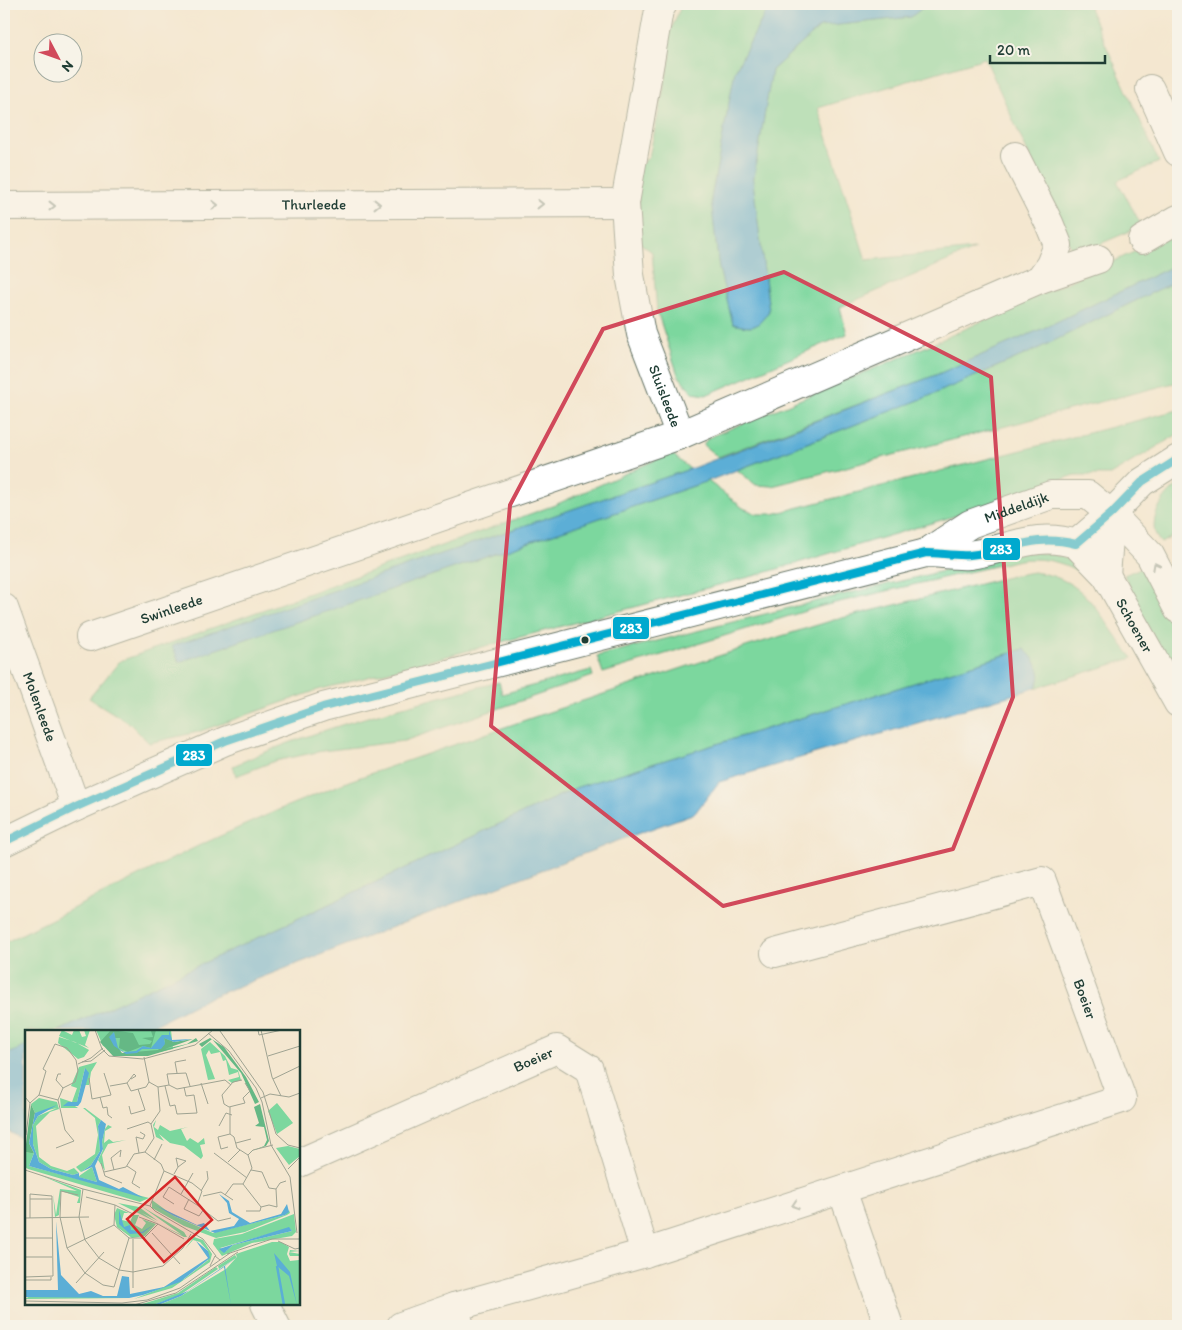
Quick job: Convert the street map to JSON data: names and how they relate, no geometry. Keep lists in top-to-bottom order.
{
  "streets": {
    "street": [
      "Thurleede",
      "Sluisleede",
      "Middeldijk",
      "Swinleede",
      "Schoener",
      "Molenleede",
      "Boeier"
    ]
  },
  "crossings": [
    ["Thurleede", "Sluisleede"],
    ["Sluisleede", "Swinleede"],
    ["Middeldijk", "Schoener"],
    ["Middeldijk", "Molenleede"]
  ],
  "one_way": ["Thurleede"],
  "lines": ["transit line 283"],
  "scale_bar": "20 m",
  "north": "bottom right"
}
